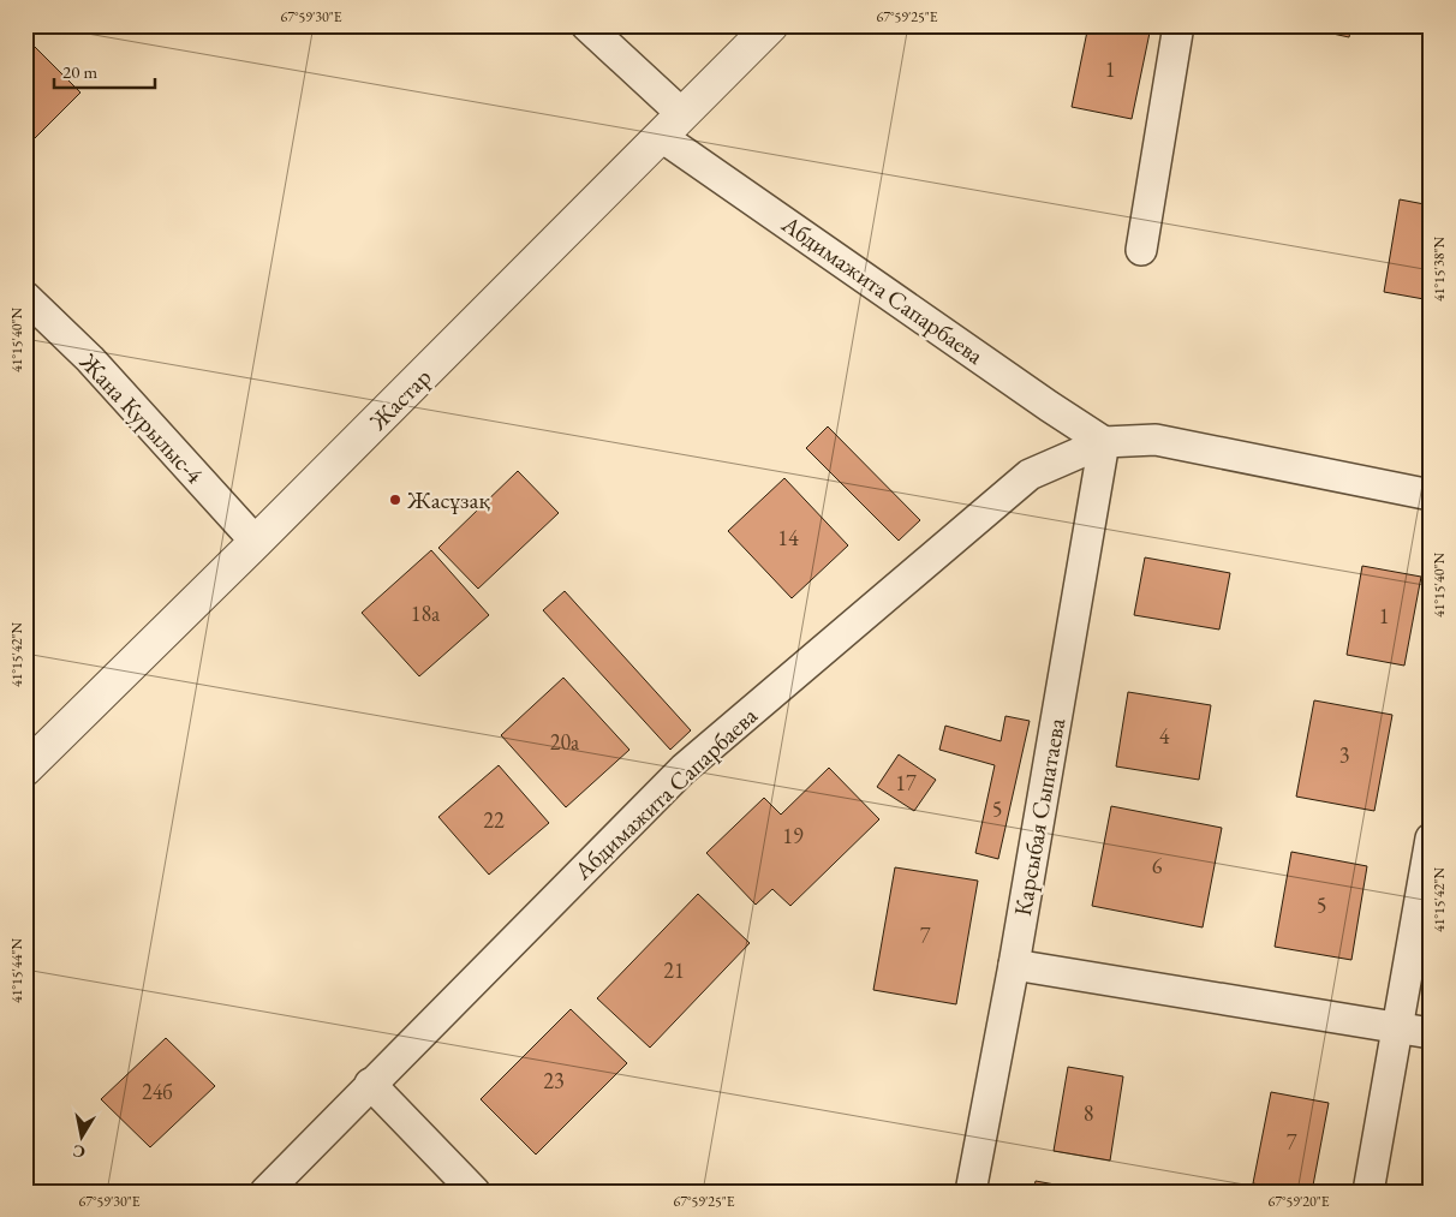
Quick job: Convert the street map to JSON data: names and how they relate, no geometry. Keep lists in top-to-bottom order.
{
  "streets": {
    "street": [
      "Абдимажита Сапарбаева",
      "Жастар",
      "Жана Курылыс-4",
      "Карсыбая Сыпатаева"
    ]
  },
  "crossings": [
    ["Абдимажита Сапарбаева", "Жастар"],
    ["Абдимажита Сапарбаева", "Карсыбая Сыпатаева"],
    ["Жастар", "Жана Курылыс-4"]
  ],
  "places": ["Жасұзақ"],
  "house_numbers": [
    "1",
    "14",
    "18а",
    "1",
    "4",
    "20а",
    "3",
    "17",
    "5",
    "22",
    "19",
    "6",
    "5",
    "7",
    "21",
    "23",
    "24б",
    "8",
    "7"
  ],
  "scale_bar": "20 m",
  "north": "bottom",
  "coordinates": [
    "67°59'30\"E",
    "67°59'25\"E",
    "41°15'38\"N",
    "41°15'40\"N",
    "41°15'42\"N",
    "41°15'44\"N",
    "67°59'20\"E"
  ]
}
